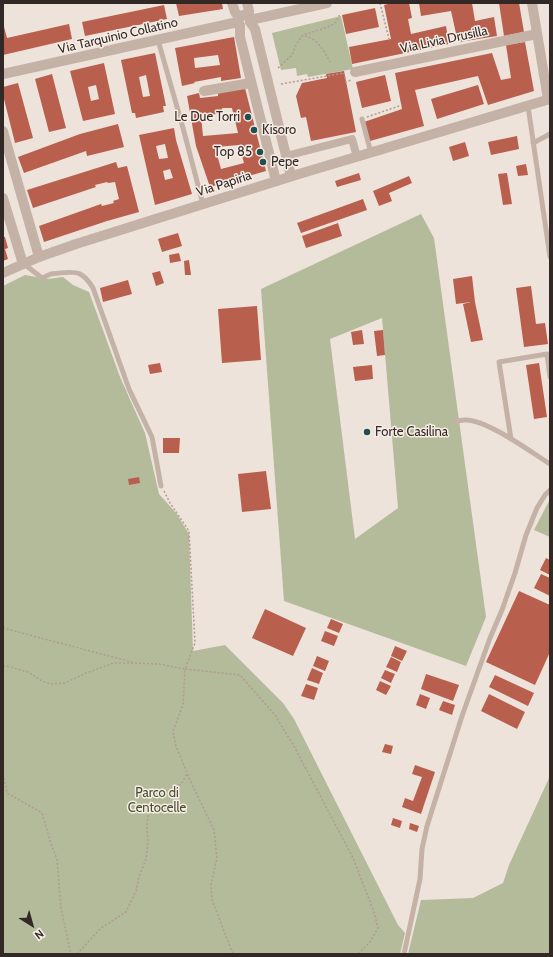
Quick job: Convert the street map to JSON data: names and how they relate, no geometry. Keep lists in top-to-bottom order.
{
  "streets": {
    "street": ["Via Tarquinio Collatino", "Via Livia Drusilla", "Via Papiria"]
  },
  "parks": ["Parco di Centocelle"],
  "places": [
    "Le Due Torri",
    "Kisoro",
    "Top 85",
    "Pepe",
    "Forte Casilina"
  ],
  "north": "bottom right"
}
